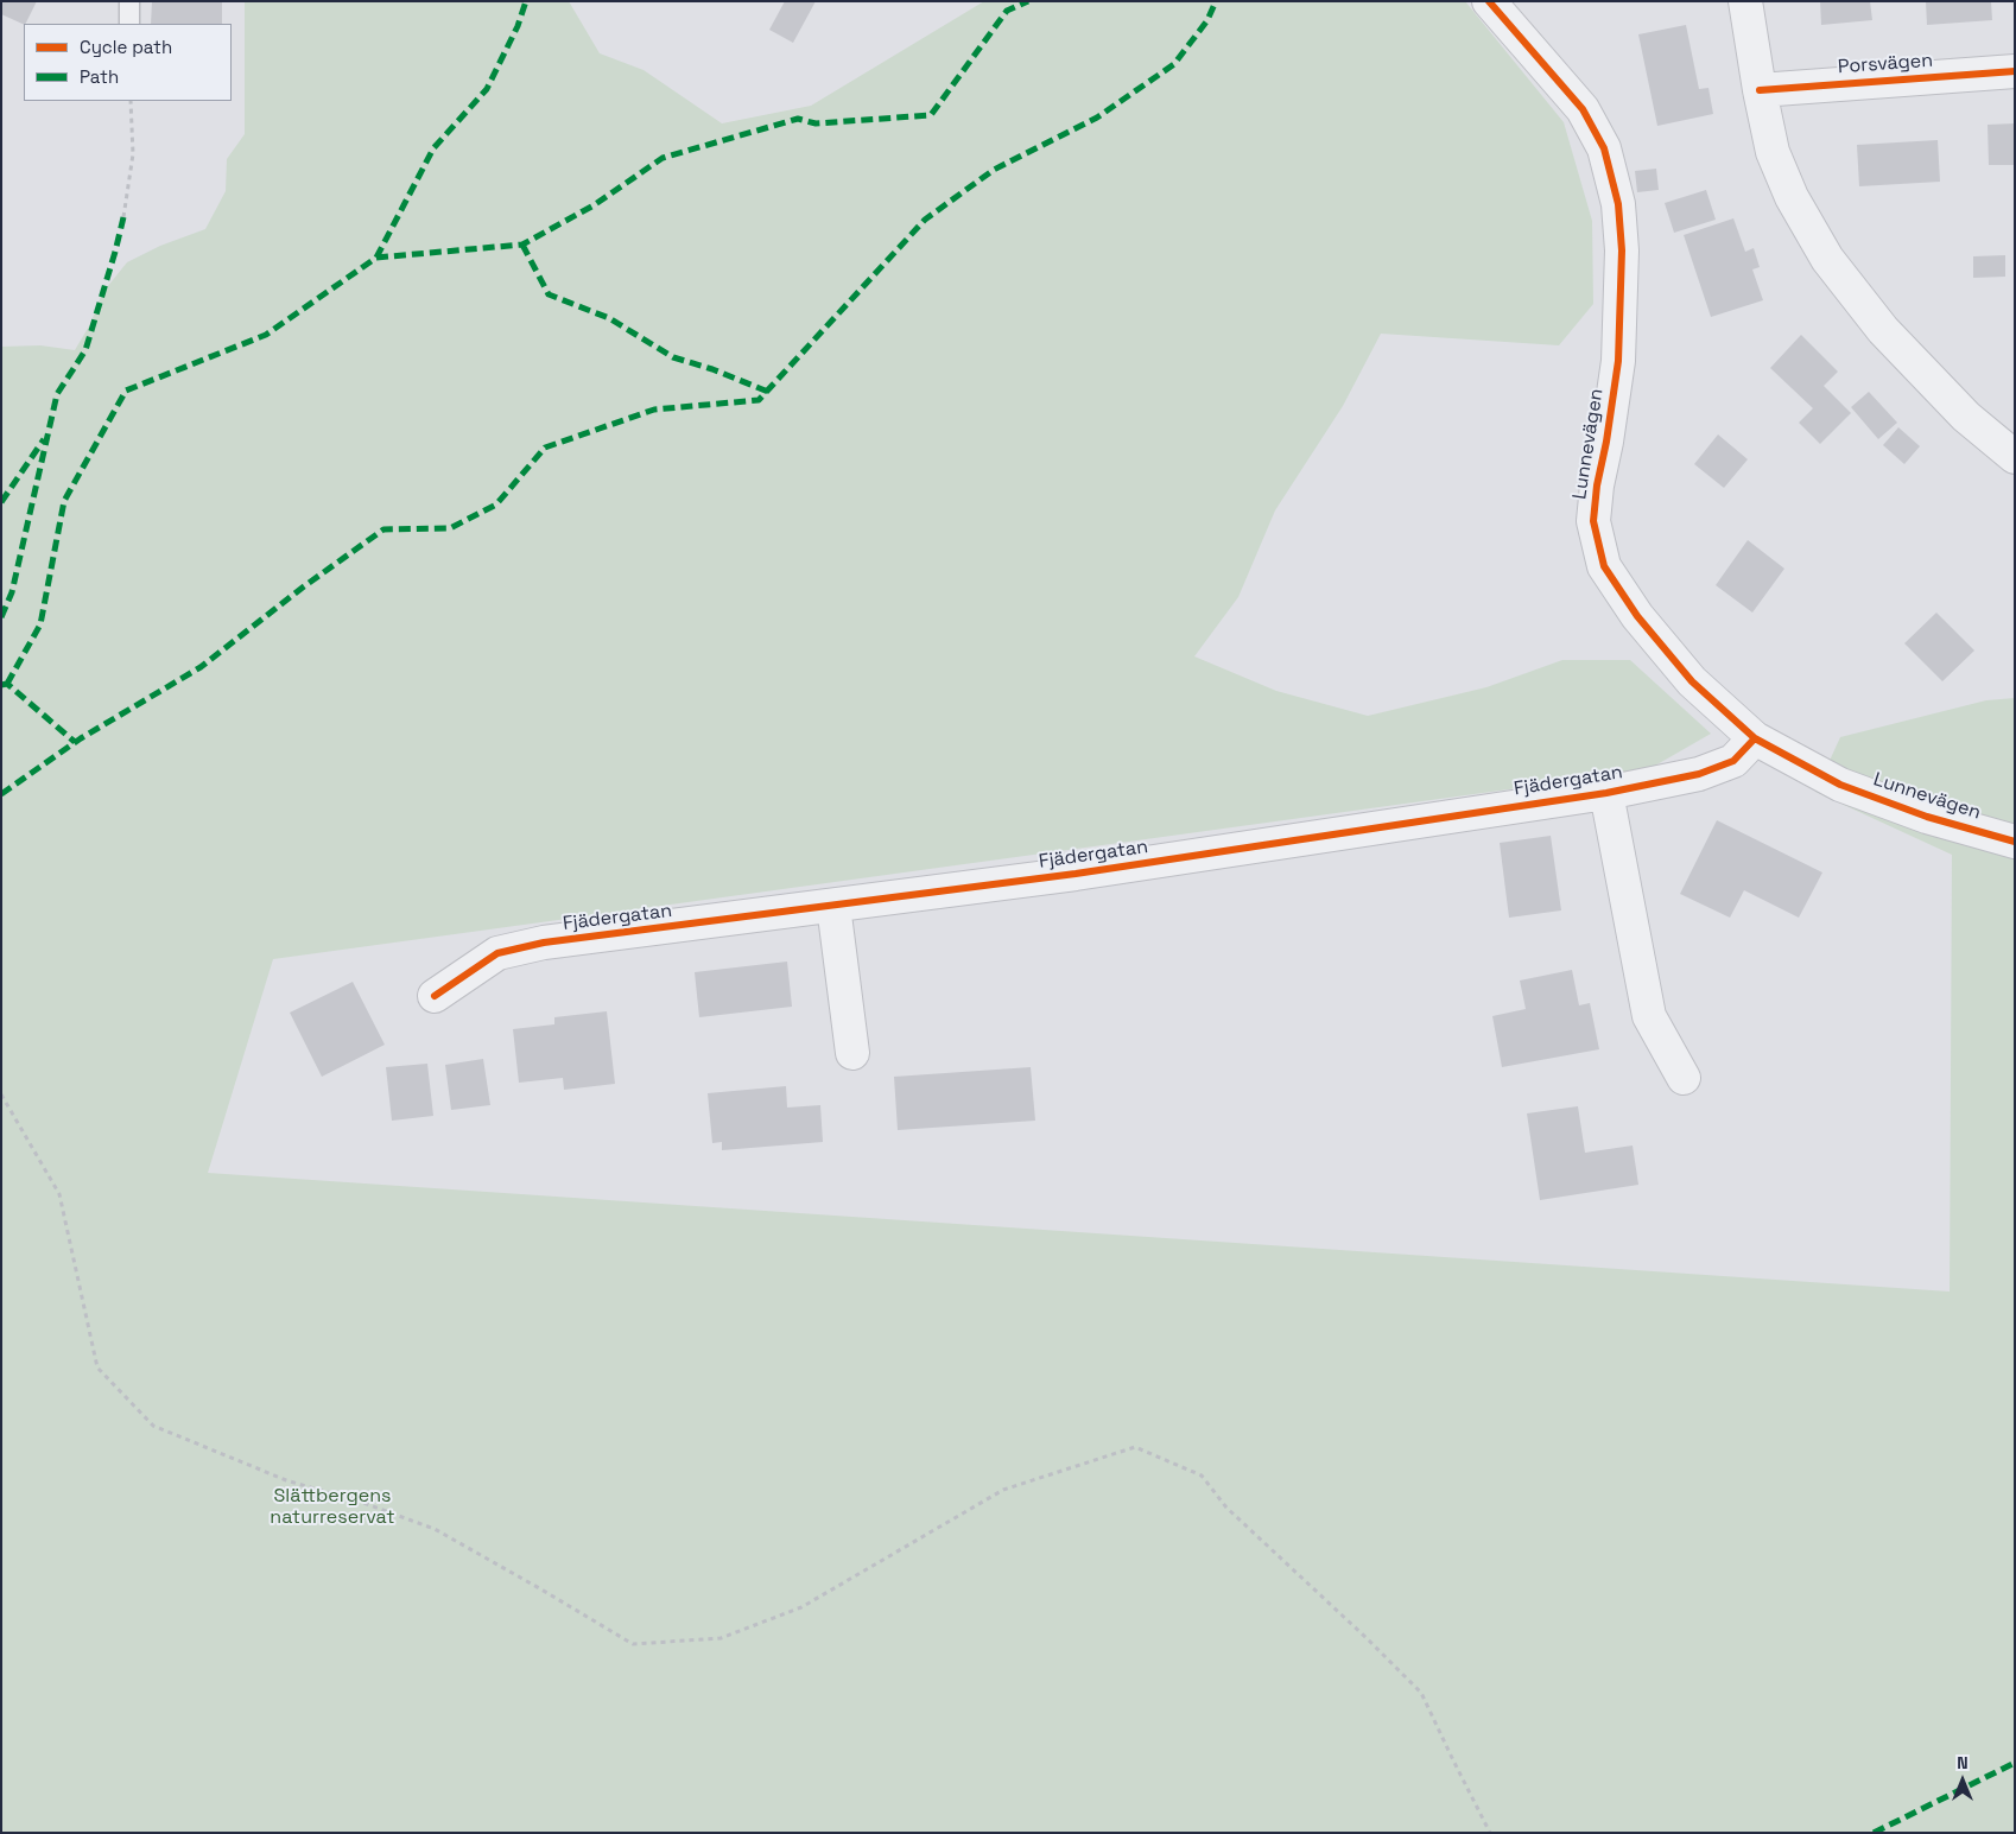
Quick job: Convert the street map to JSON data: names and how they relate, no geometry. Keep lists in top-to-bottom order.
{
  "streets": {
    "street": ["Porsvägen", "Lunnevägen", "Fjädergatan"]
  },
  "crossings": [
    ["Lunnevägen", "Fjädergatan"]
  ],
  "parks": ["Slättbergens naturreservat"],
  "legend": ["Cycle path", "Path"],
  "north": "top"
}
